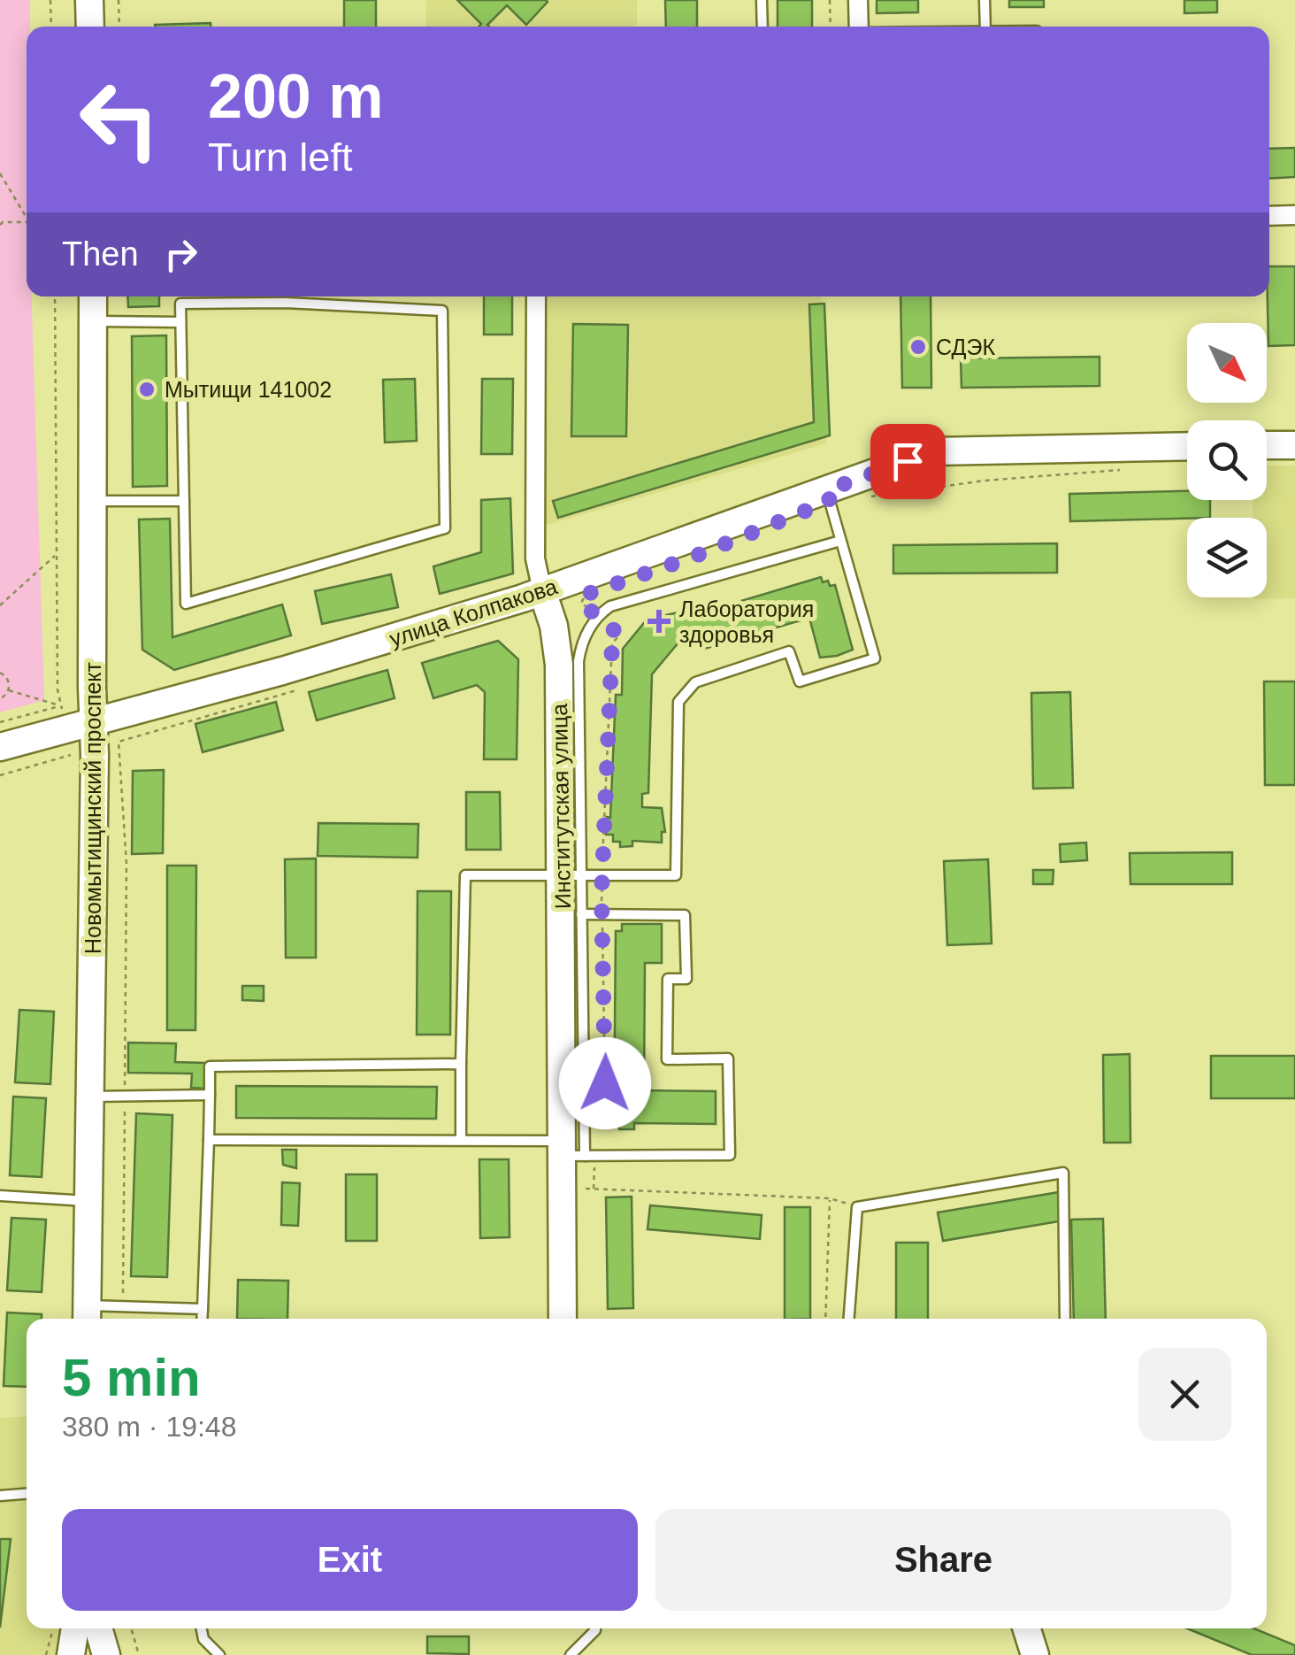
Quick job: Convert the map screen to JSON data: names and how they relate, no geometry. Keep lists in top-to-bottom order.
{
  "streets": {
    "street": ["улица Колпакова", "Институтская улица", "Новомытищинский проспект"]
  },
  "crossings": [
    ["улица Колпакова", "Институтская улица"],
    ["улица Колпакова", "Новомытищинский проспект"]
  ],
  "places": {
    "other": ["СДЭК", "Мытищи 141002"],
    "health": ["Лаборатория здоровья"]
  },
  "north": "bottom right",
  "page": {
    "turn": ["200 m", "Turn left"],
    "then": "Then",
    "heading": ["5 min", "380 m · 19:48"],
    "buttons": ["Exit", "Share"]
  }
}
